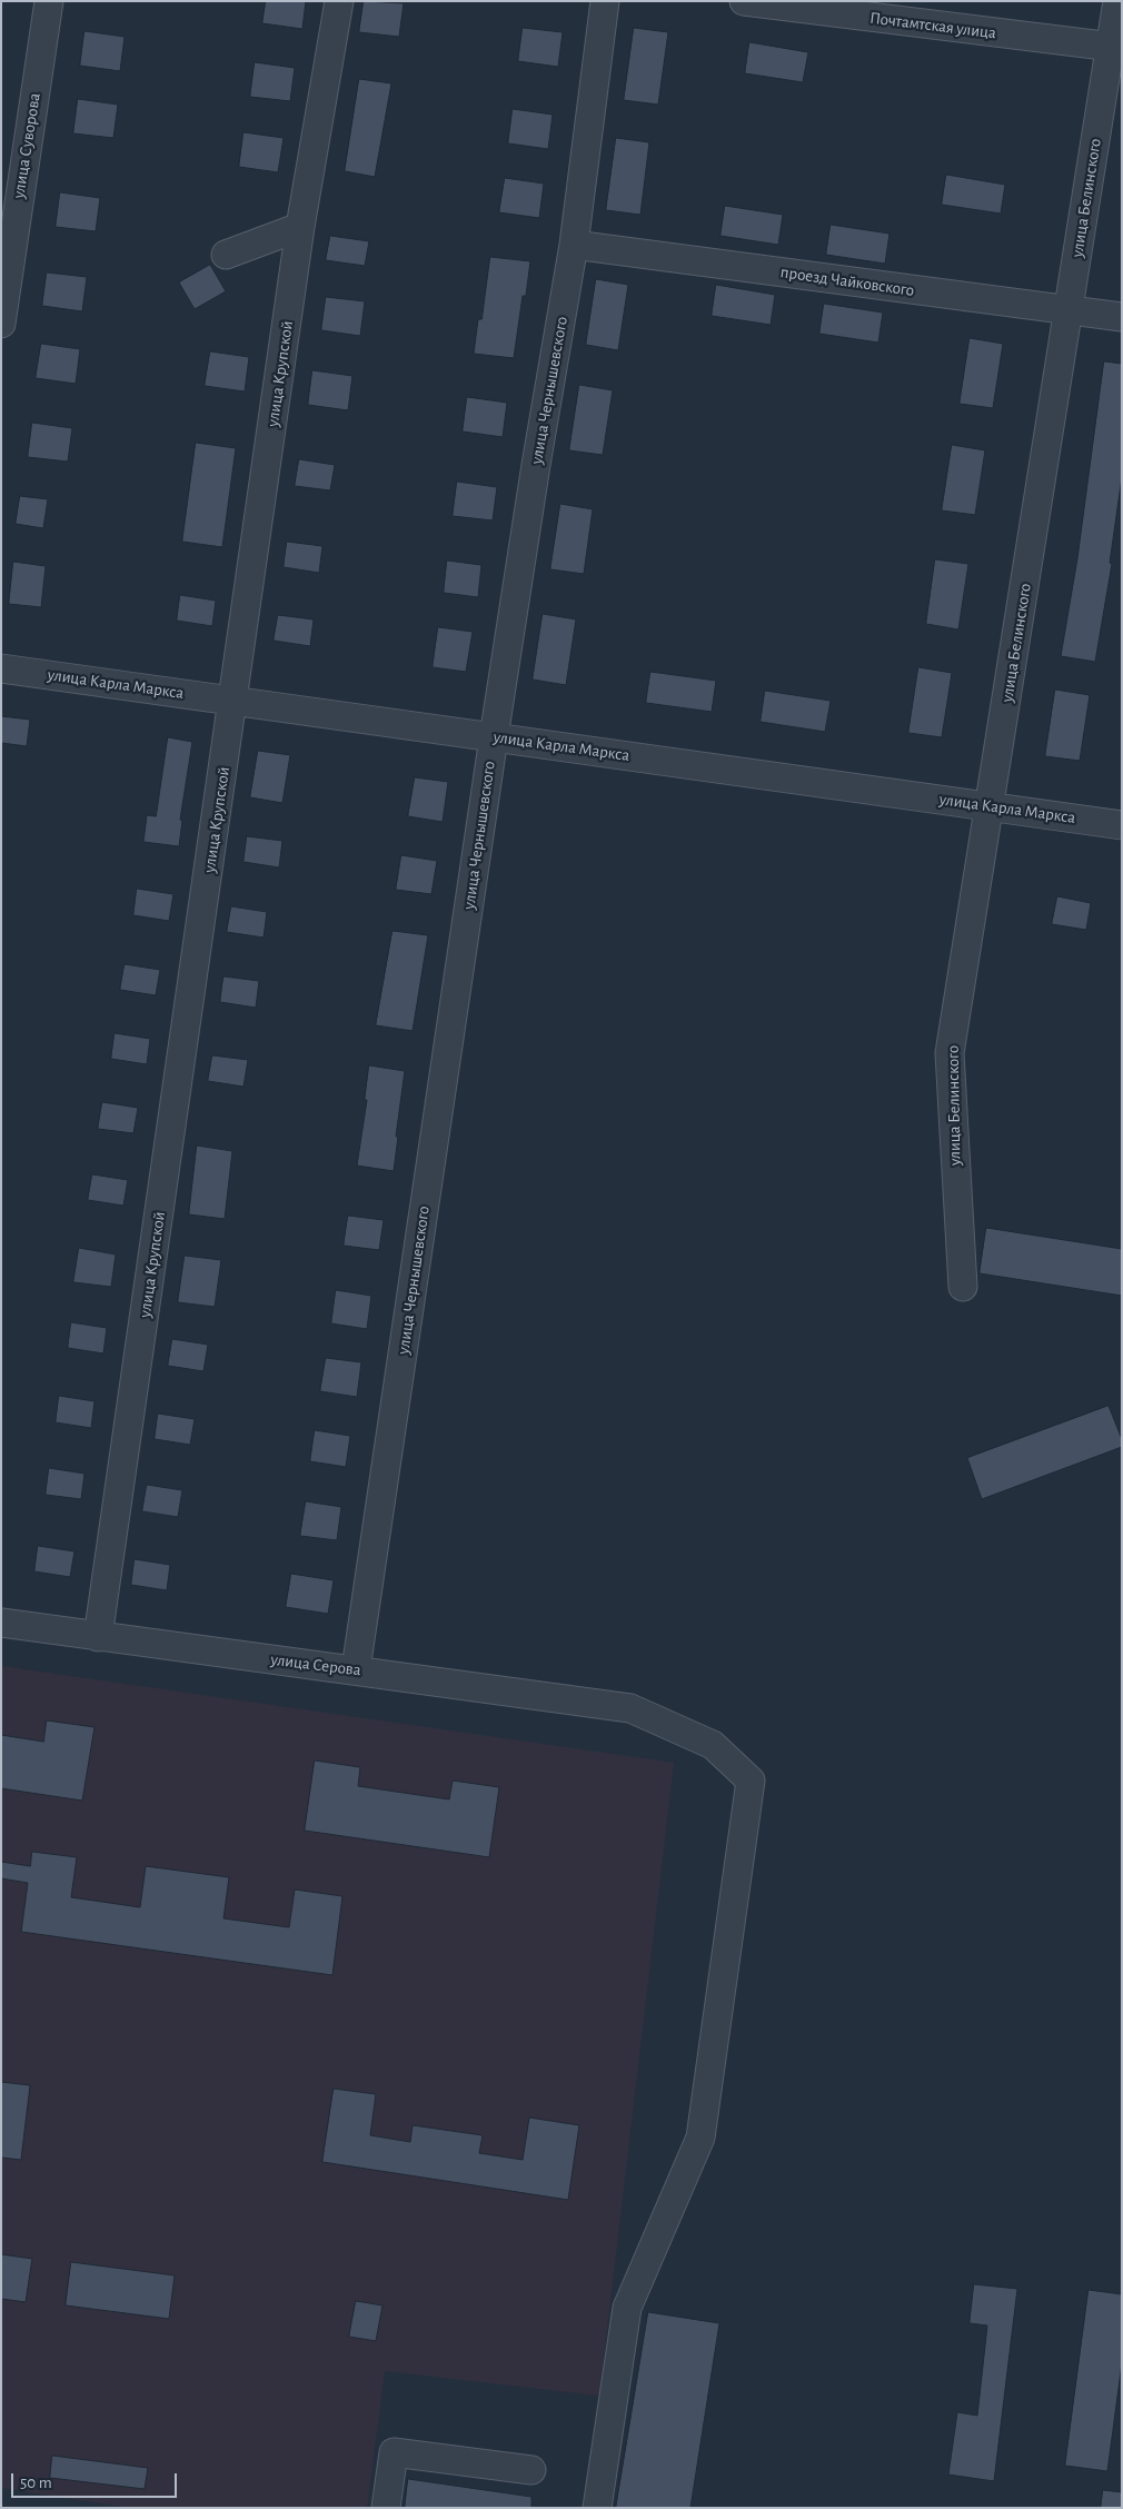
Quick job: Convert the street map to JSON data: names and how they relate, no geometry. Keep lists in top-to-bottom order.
{
  "streets": {
    "street": [
      "Почтамтская улица",
      "улица Суворова",
      "улица Белинского",
      "проезд Чайковского",
      "улица Крупской",
      "улица Чернышевского",
      "улица Карла Маркса",
      "улица Серова"
    ]
  },
  "crossings": [
    ["Почтамтская улица", "улица Белинского"],
    ["улица Белинского", "проезд Чайковского"],
    ["улица Белинского", "улица Карла Маркса"],
    ["проезд Чайковского", "улица Чернышевского"],
    ["улица Крупской", "улица Карла Маркса"],
    ["улица Крупской", "улица Серова"],
    ["улица Чернышевского", "улица Карла Маркса"],
    ["улица Чернышевского", "улица Серова"]
  ],
  "scale_bar": "50 m"
}
